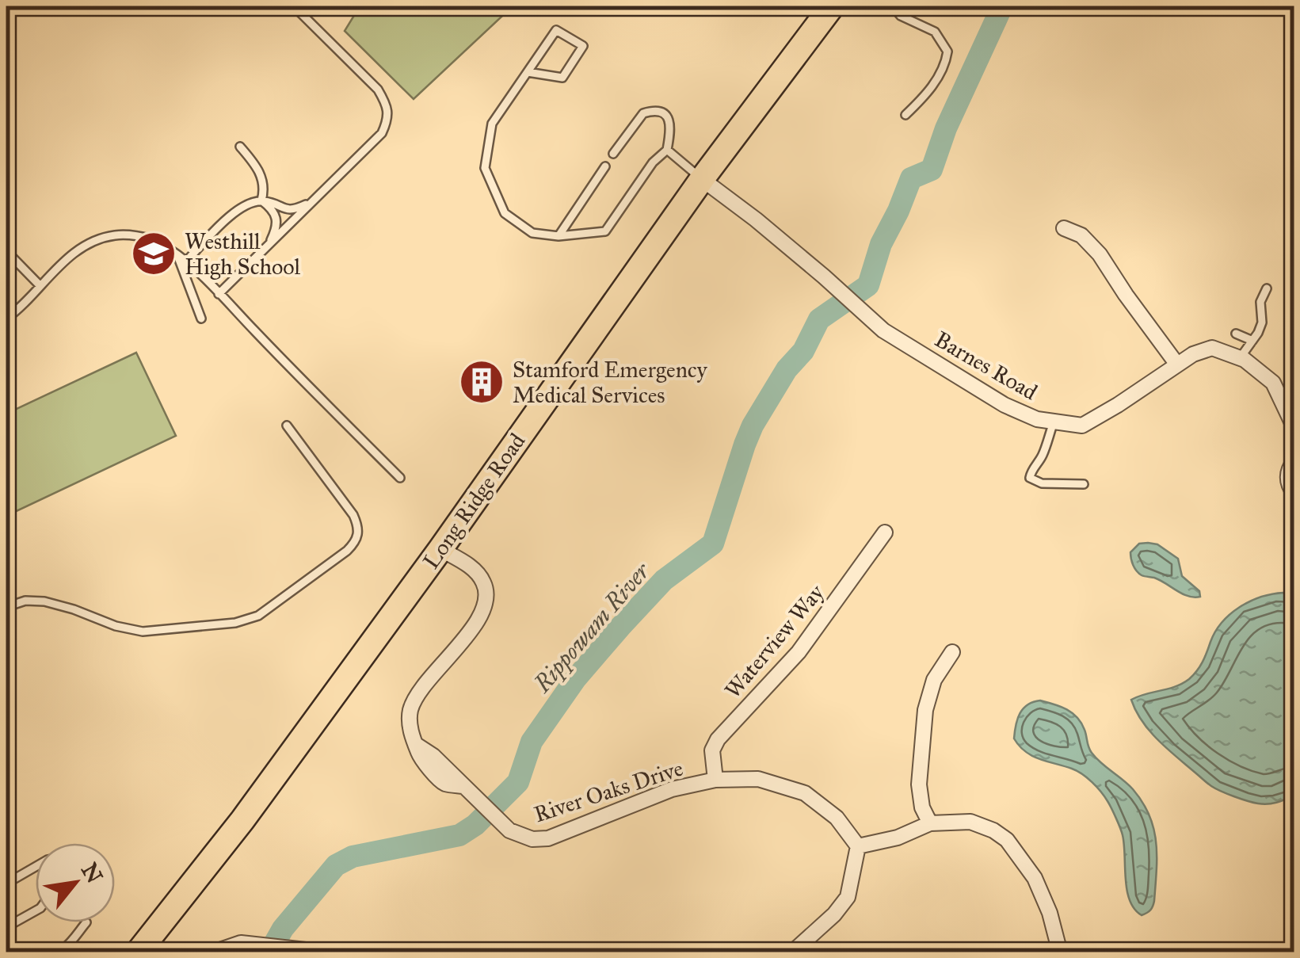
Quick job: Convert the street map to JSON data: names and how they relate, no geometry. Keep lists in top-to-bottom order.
{
  "streets": {
    "main road": ["Long Ridge Road"],
    "street": ["Barnes Road", "Waterview Way", "River Oaks Drive"]
  },
  "crossings": [
    ["Barnes Road", "Long Ridge Road"],
    ["Long Ridge Road", "River Oaks Drive"],
    ["Waterview Way", "River Oaks Drive"]
  ],
  "water": ["Rippowam River"],
  "places": {
    "school or university": ["Westhill High School"],
    "building": ["Stamford Emergency Medical Services"]
  },
  "north": "top right"
}
